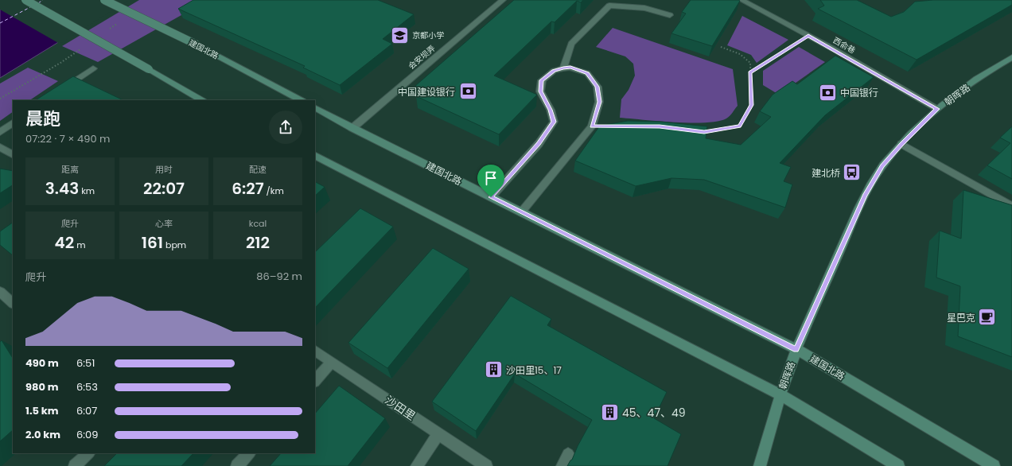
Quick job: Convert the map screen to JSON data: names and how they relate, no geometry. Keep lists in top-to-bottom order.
{
  "streets": {
    "main road": ["建国北路", "朝晖路"],
    "street": ["西俞巷", "会安坝弄", "沙田里"]
  },
  "crossings": [
    ["西俞巷", "朝晖路"],
    ["建国北路", "会安坝弄"],
    ["建国北路", "朝晖路"]
  ],
  "places": {
    "school or university": ["京都小学"],
    "bank": ["中国建设银行", "中国银行"],
    "bus stop": ["建北桥"],
    "cafe": ["星巴克"],
    "building": ["沙田里15、17", "45、47、49"]
  },
  "page": {
    "heading": ["晨跑", "07:22 · 7 × 490 m"],
    "stats": [
      ["距离", "3.43 km"],
      ["用时", "22:07"],
      ["配速", "6:27 /km"],
      ["爬升", "42 m"],
      ["心率", "161 bpm"],
      ["kcal", "212"]
    ],
    "chart": ["爬升", "86–92 m"],
    "list": [
      {
        "name": "490 m",
        "note": "6:51"
      },
      {
        "name": "980 m",
        "note": "6:53"
      },
      {
        "name": "1.5 km",
        "note": "6:07"
      },
      {
        "name": "2.0 km",
        "note": "6:09"
      }
    ]
  }
}
